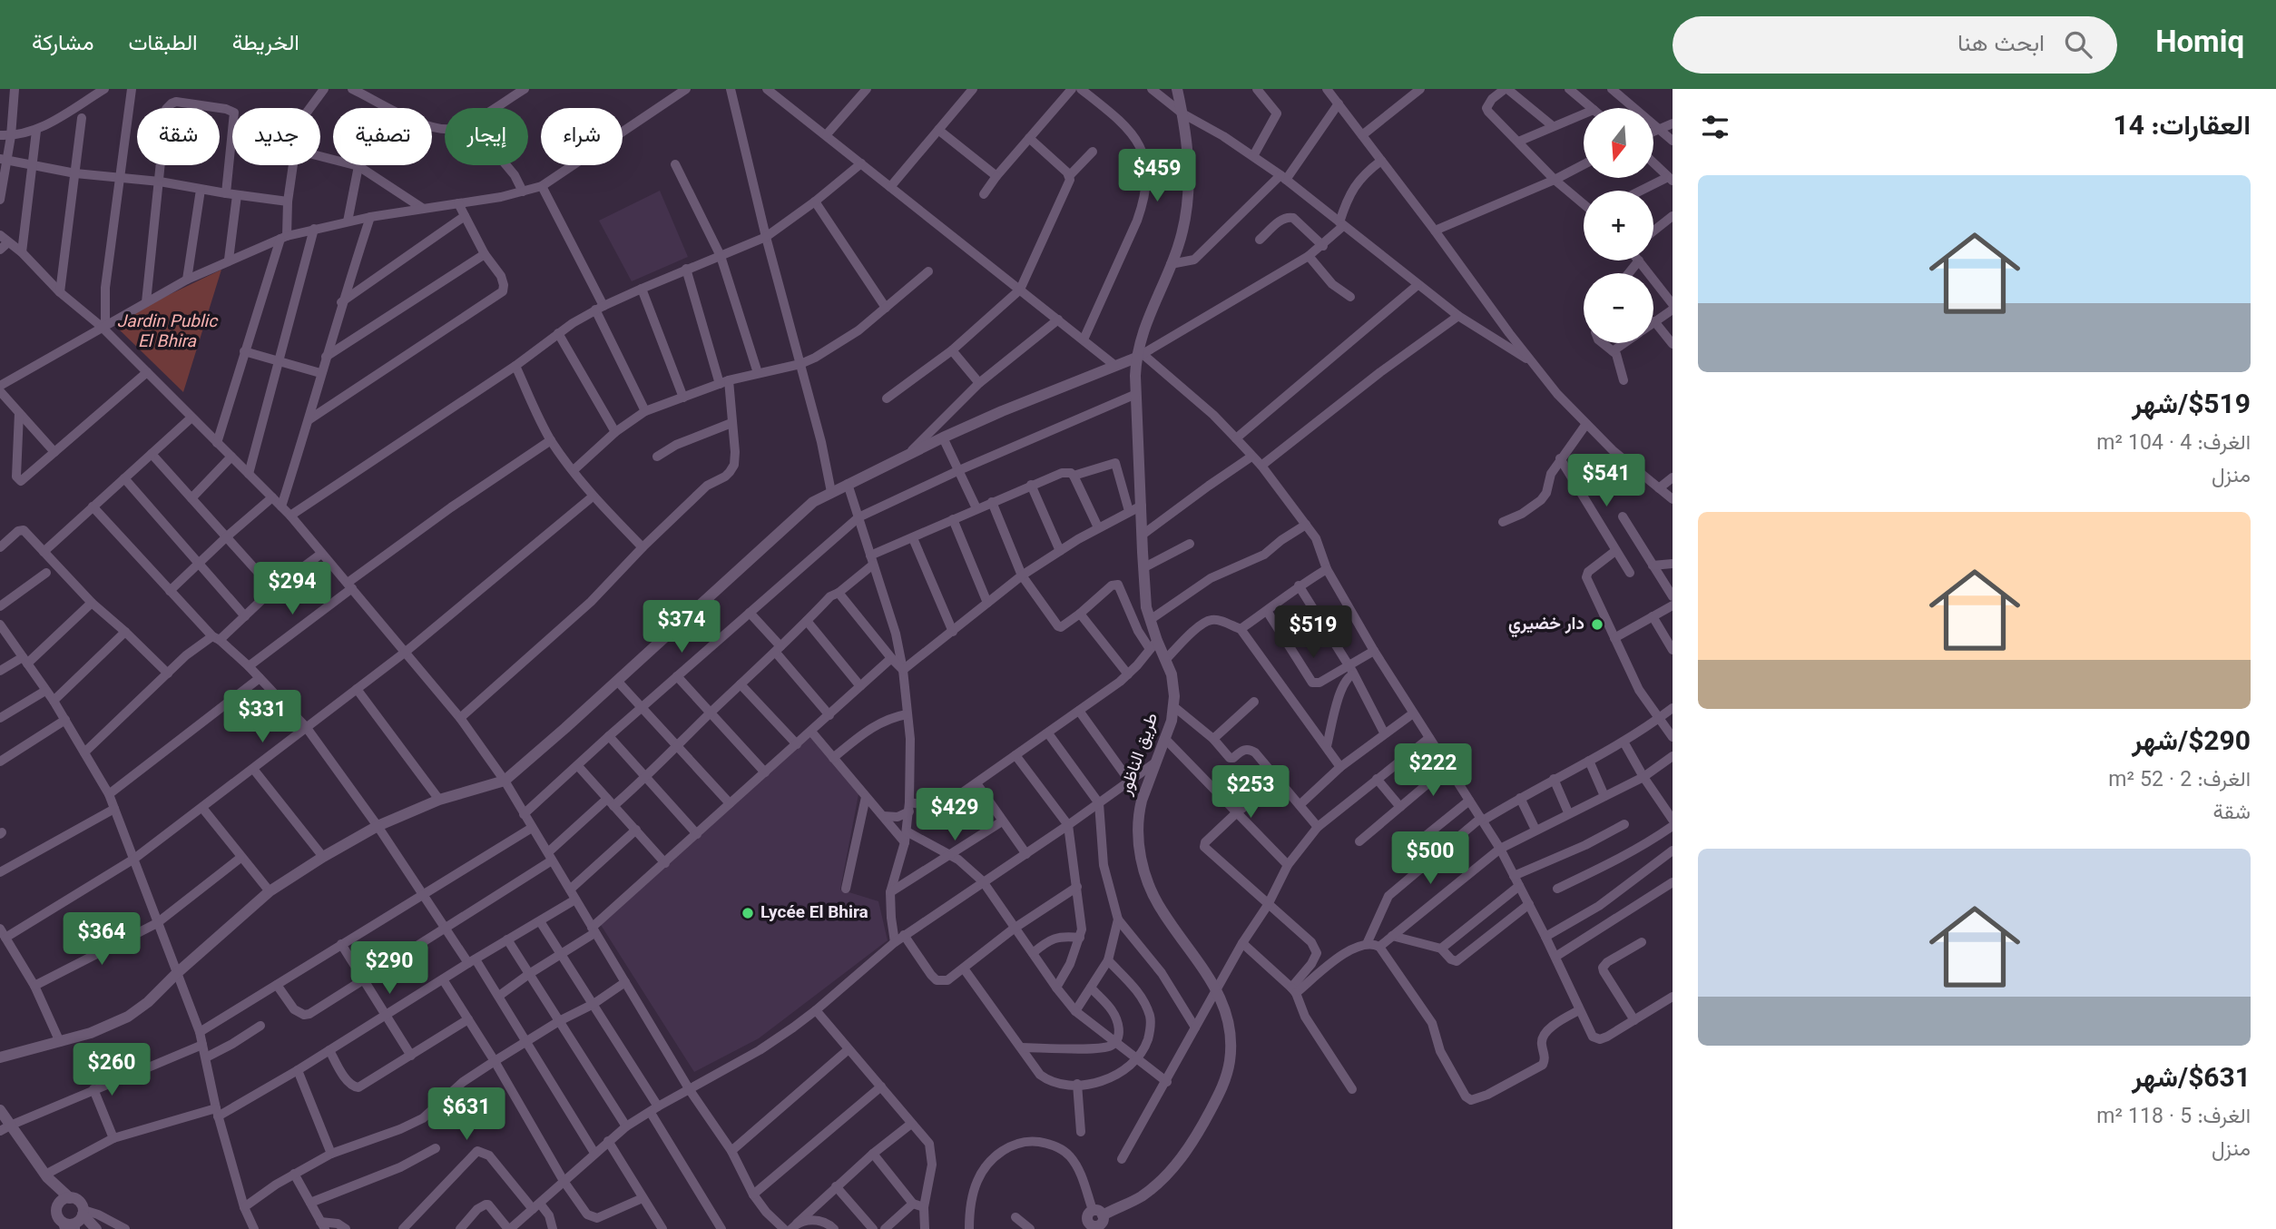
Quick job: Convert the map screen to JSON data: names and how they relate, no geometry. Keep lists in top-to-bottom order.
{
  "streets": {
    "street": ["طريق الناظور"]
  },
  "parks": ["Jardin Public El Bhira"],
  "places": ["دار خضيري", "Lycée El Bhira"],
  "north": "bottom",
  "page": {
    "header": "Homiq",
    "search": "ابحث هنا",
    "nav": ["الخريطة", "الطبقات", "مشاركة"],
    "heading": "العقارات: 14",
    "map_buttons": ["+", "−"],
    "chip": [
      "شراء",
      "إيجار",
      "تصفية",
      "جديد",
      "شقة"
    ],
    "price": [
      "$459",
      "$541",
      "$294",
      "$374",
      "$519",
      "$331",
      "$222",
      "$253",
      "$429",
      "$500",
      "$364",
      "$290",
      "$260",
      "$631"
    ],
    "list": [
      {
        "name": "$519/شهر",
        "note": "الغرف: 4 · 104 m² · منزل"
      },
      {
        "name": "$290/شهر",
        "note": "الغرف: 2 · 52 m² · شقة"
      },
      {
        "name": "$631/شهر",
        "note": "الغرف: 5 · 118 m² · منزل"
      }
    ]
  }
}
